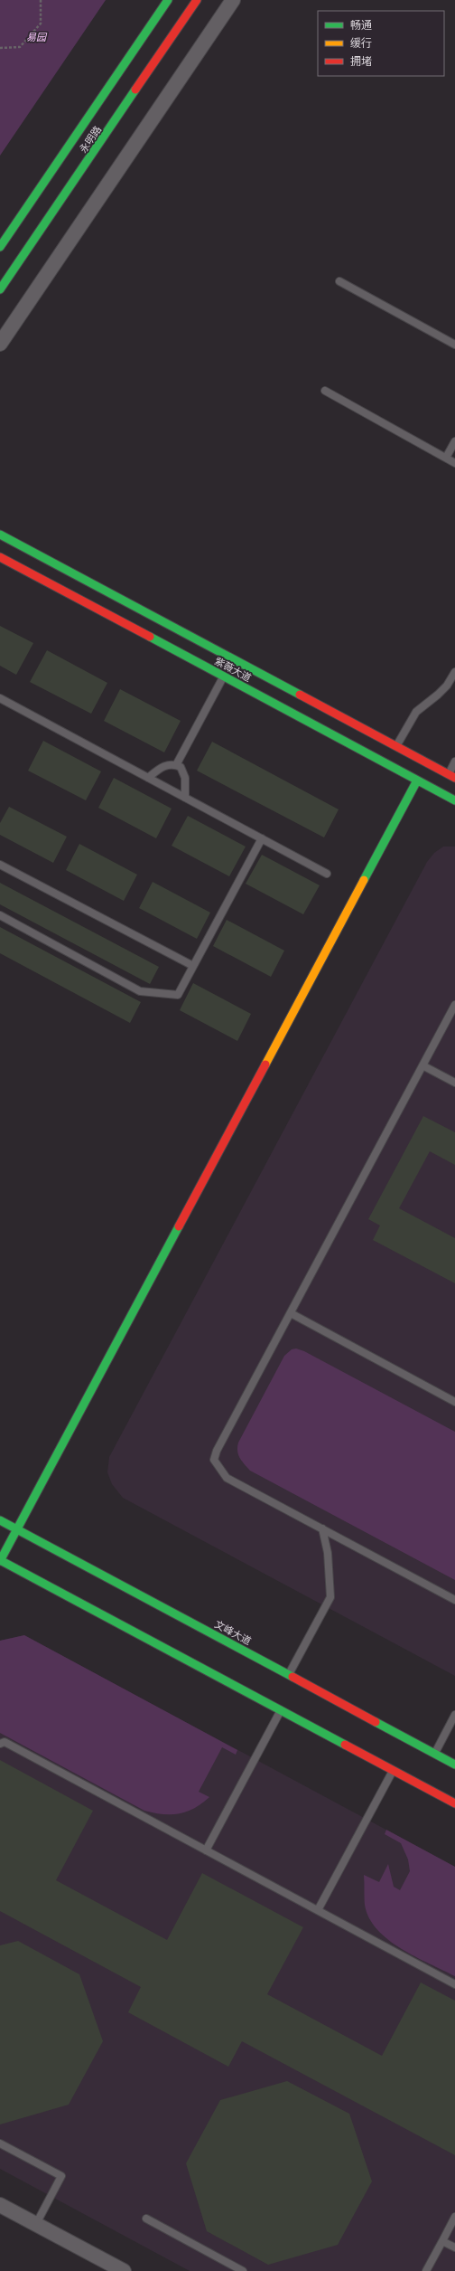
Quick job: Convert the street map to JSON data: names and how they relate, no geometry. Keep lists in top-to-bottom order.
{
  "streets": {
    "street": ["永明路", "紫薇大道", "文峰大道"]
  },
  "parks": ["易园"],
  "legend": ["畅通", "缓行", "拥堵"]
}
